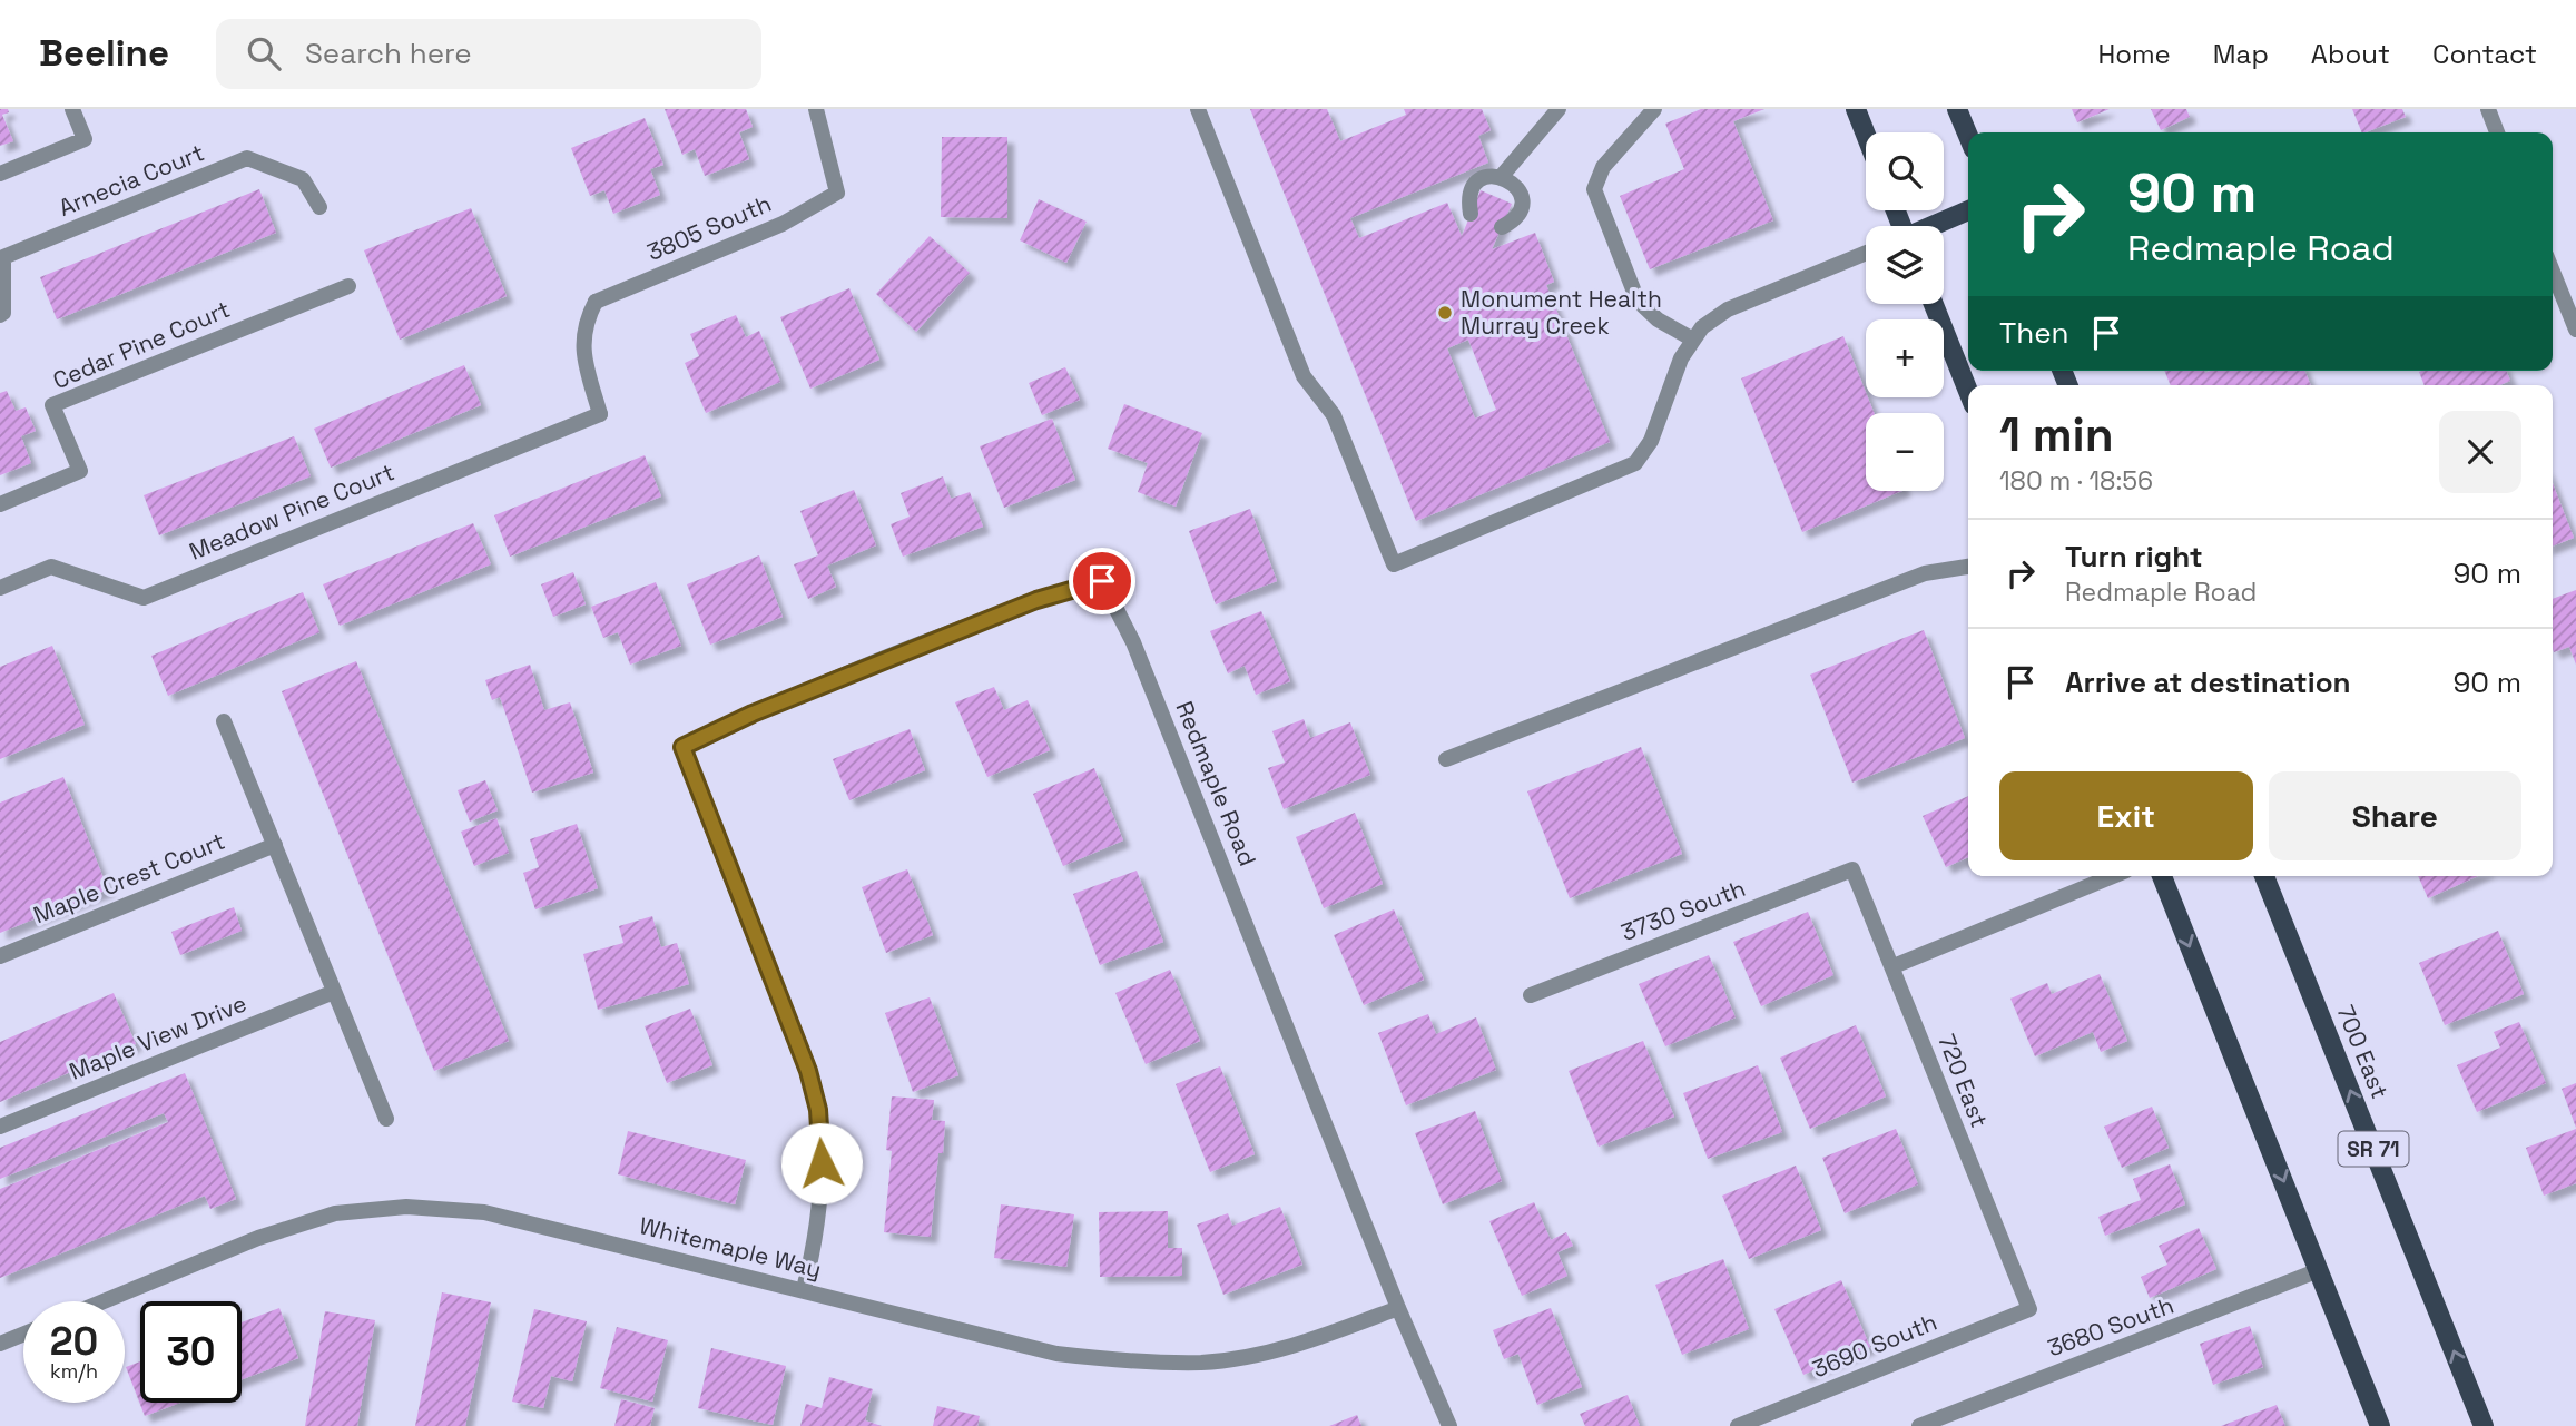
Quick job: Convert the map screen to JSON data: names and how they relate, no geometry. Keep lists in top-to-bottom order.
{
  "streets": {
    "main road": ["700 East", "SR 71"],
    "street": [
      "Arnecia Court",
      "3805 South",
      "Cedar Pine Court",
      "Meadow Pine Court",
      "Redmaple Road",
      "Maple Crest Court",
      "3730 South",
      "Maple View Drive",
      "720 East",
      "Whitemaple Way",
      "3680 South",
      "3690 South"
    ]
  },
  "crossings": [
    ["3805 South", "Meadow Pine Court"],
    ["Redmaple Road", "Whitemaple Way"],
    ["3730 South", "720 East"],
    ["720 East", "3690 South"]
  ],
  "places": ["Monument Health Murray Creek"],
  "page": {
    "header": "Beeline",
    "search": "Search here",
    "nav": [
      "Home",
      "Map",
      "About",
      "Contact"
    ],
    "map_buttons": ["+", "−"],
    "turn": ["90 m", "Redmaple Road"],
    "then": "Then",
    "heading": ["1 min", "180 m · 18:56"],
    "list": [
      {
        "name": "Turn right",
        "note": "Redmaple Road",
        "value": "90 m"
      },
      {
        "name": "Arrive at destination",
        "value": "90 m"
      }
    ],
    "buttons": ["Exit", "Share"],
    "speed": "20 km/h",
    "limit": "30"
  }
}
